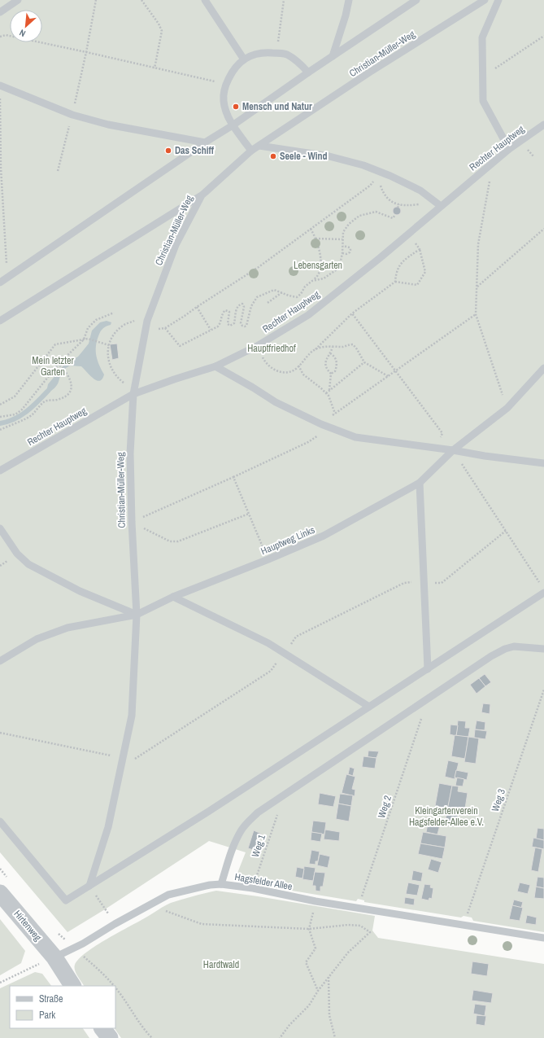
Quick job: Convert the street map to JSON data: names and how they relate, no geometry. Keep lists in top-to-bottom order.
{
  "streets": {
    "street": ["Hirtenweg"],
    "lane": [
      "Christian-Müller-Weg",
      "Rechter Hauptweg",
      "Hauptweg Links",
      "Hagsfelder Allee"
    ],
    "path": ["Weg 3", "Weg 2", "Weg 1"]
  },
  "crossings": [
    ["Christian-Müller-Weg", "Rechter Hauptweg"],
    ["Christian-Müller-Weg", "Hauptweg Links"],
    ["Hagsfelder Allee", "Hirtenweg"]
  ],
  "parks": [
    "Lebensgarten",
    "Hauptfriedhof",
    "Mein letzter Garten",
    "Kleingartenverein Hagsfelder-Allee e.V.",
    "Hardtwald"
  ],
  "places": ["Mensch und Natur", "Das Schiff", "Seele - Wind"],
  "legend": ["Straße", "Park"],
  "north": "bottom left"
}
